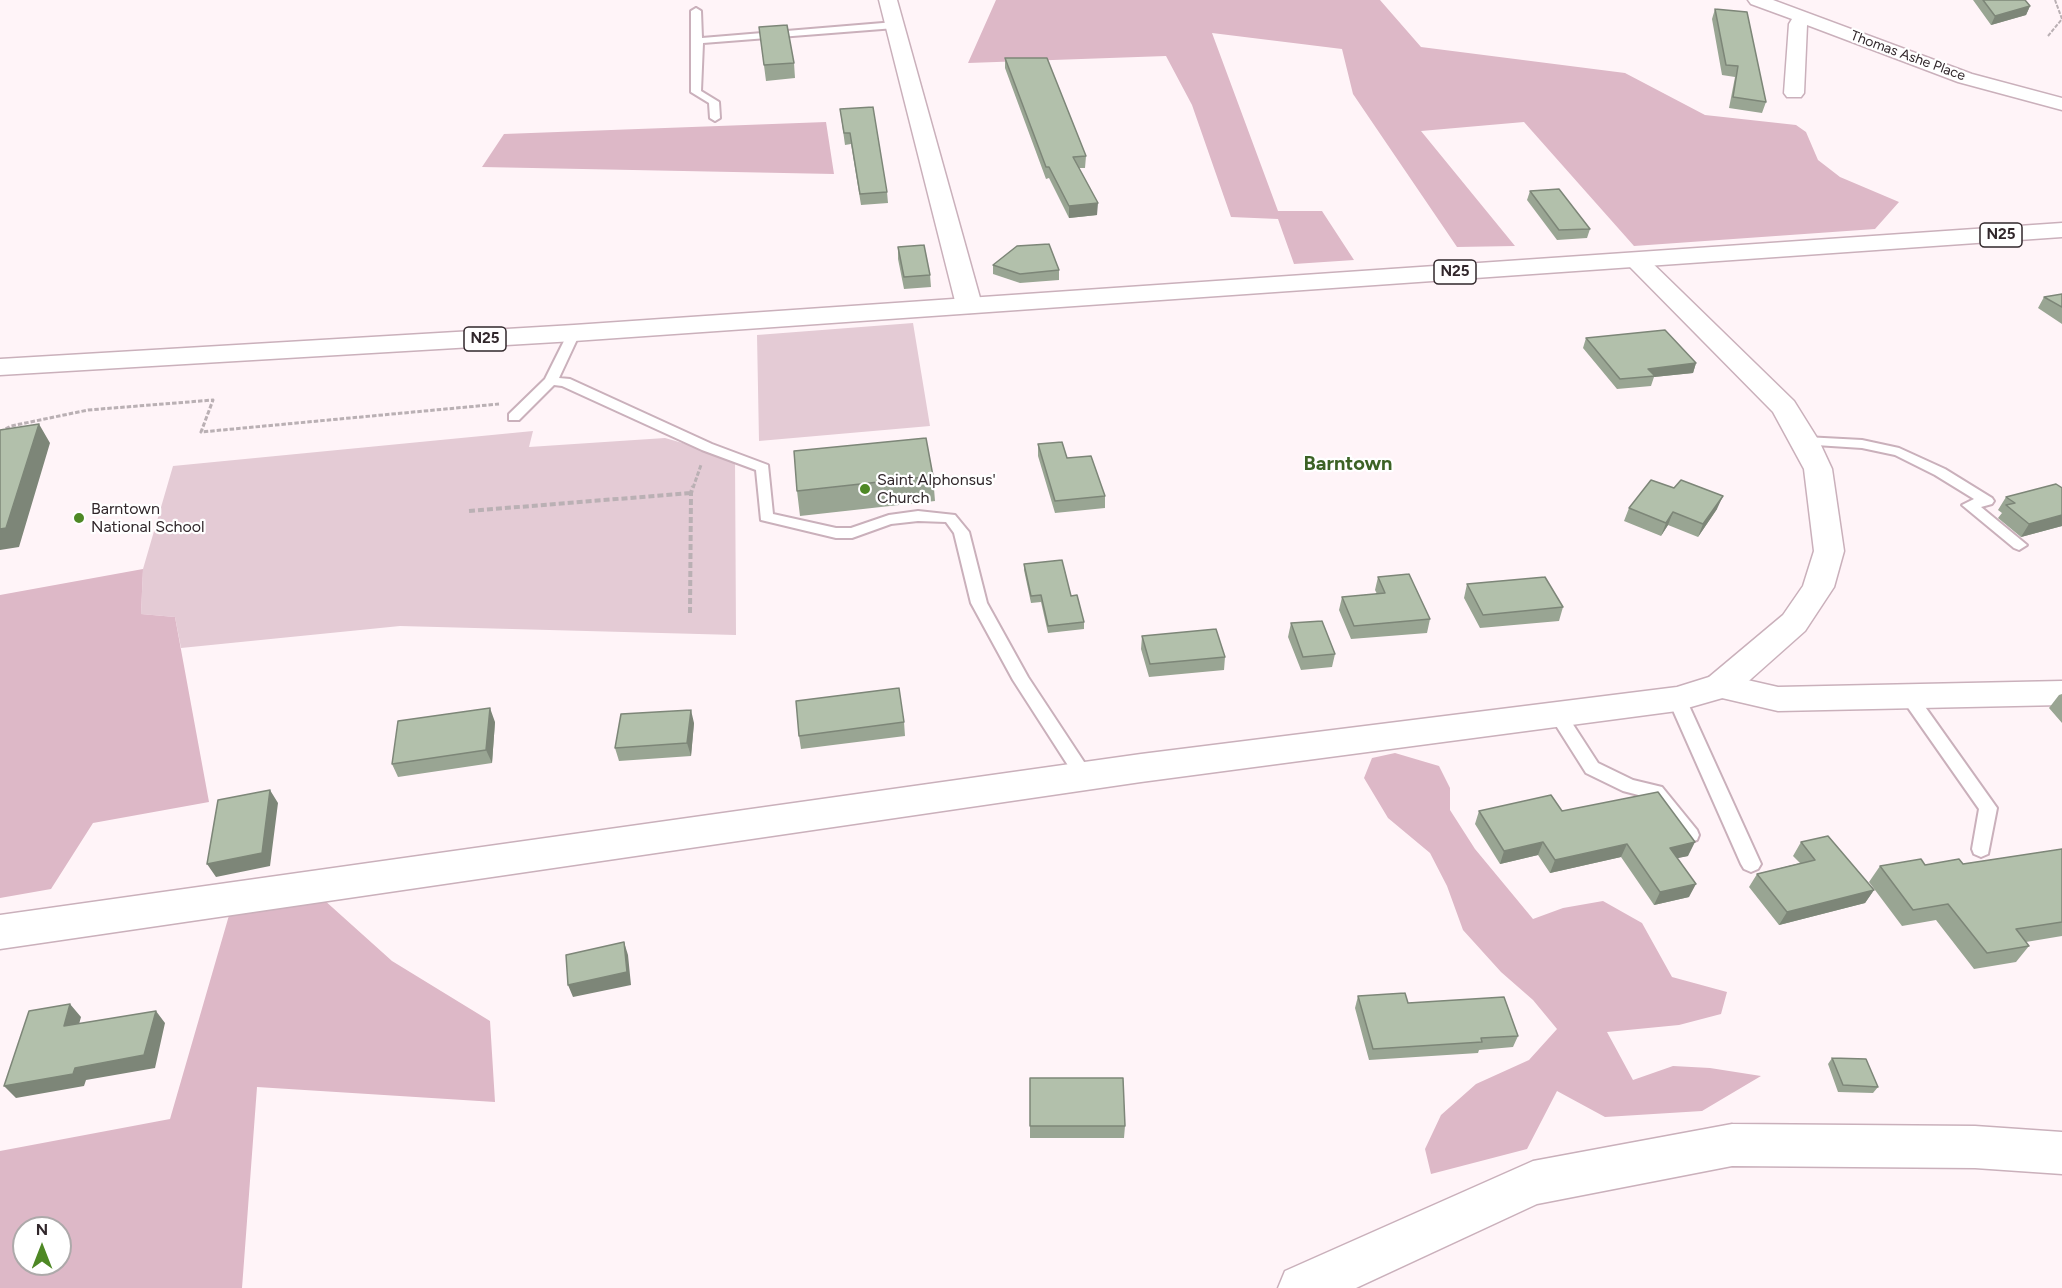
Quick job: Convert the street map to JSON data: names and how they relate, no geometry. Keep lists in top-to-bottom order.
{
  "streets": {
    "main road": ["Thomas Ashe Place", "N25"]
  },
  "districts": ["Barntown"],
  "places": ["Saint Alphonsus' Church", "Barntown National School"],
  "north": "top"
}
